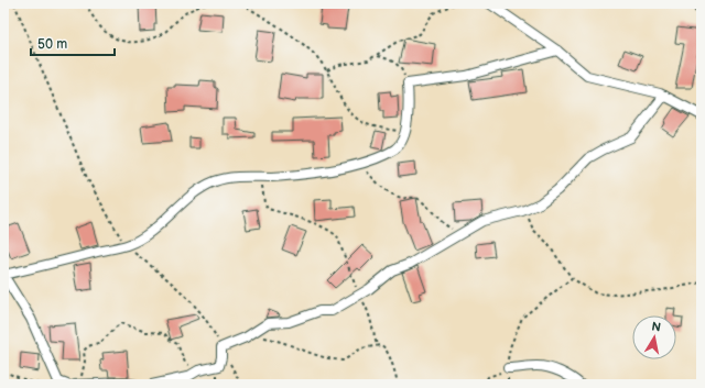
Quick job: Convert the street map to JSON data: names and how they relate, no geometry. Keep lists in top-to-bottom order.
{
  "scale_bar": "50 m",
  "north": "top"
}
